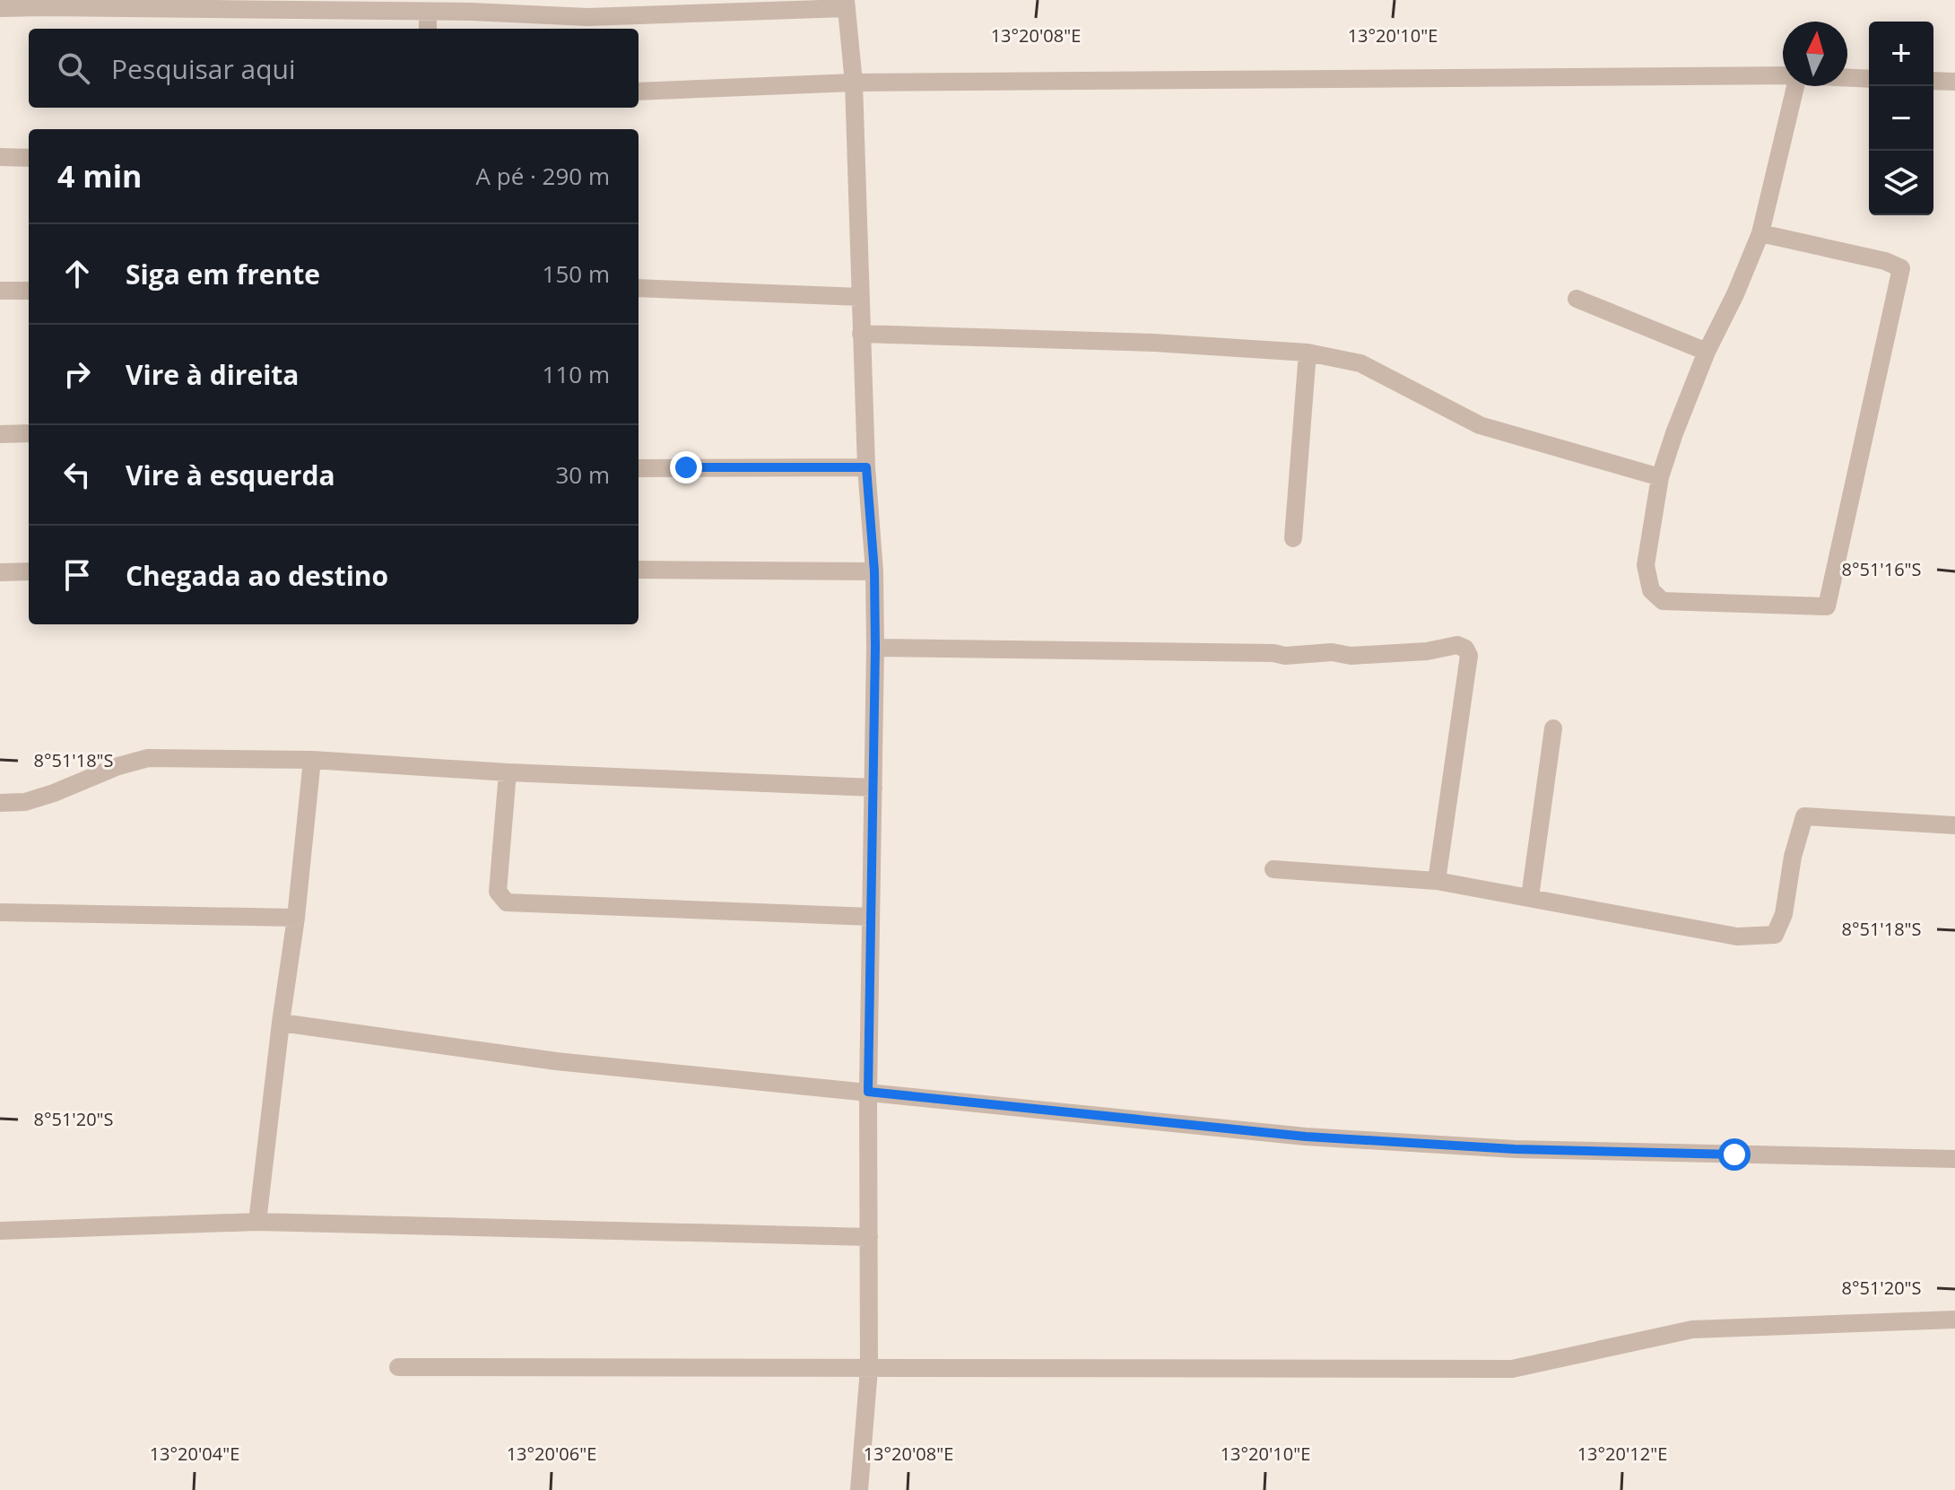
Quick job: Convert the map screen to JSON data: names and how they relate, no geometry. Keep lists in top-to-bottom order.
{
  "north": "top",
  "page": {
    "map_buttons": ["+", "−"],
    "search": "Pesquisar aqui",
    "heading": ["4 min", "A pé · 290 m"],
    "list": [
      ["Siga em frente", "150 m"],
      ["Vire à direita", "110 m"],
      ["Vire à esquerda", "30 m"],
      "Chegada ao destino"
    ]
  },
  "coordinates": [
    "13°20'08\"E",
    "13°20'10\"E",
    "8°51'16\"S",
    "8°51'18\"S",
    "8°51'20\"S",
    "13°20'04\"E",
    "13°20'06\"E",
    "13°20'12\"E"
  ]
}
